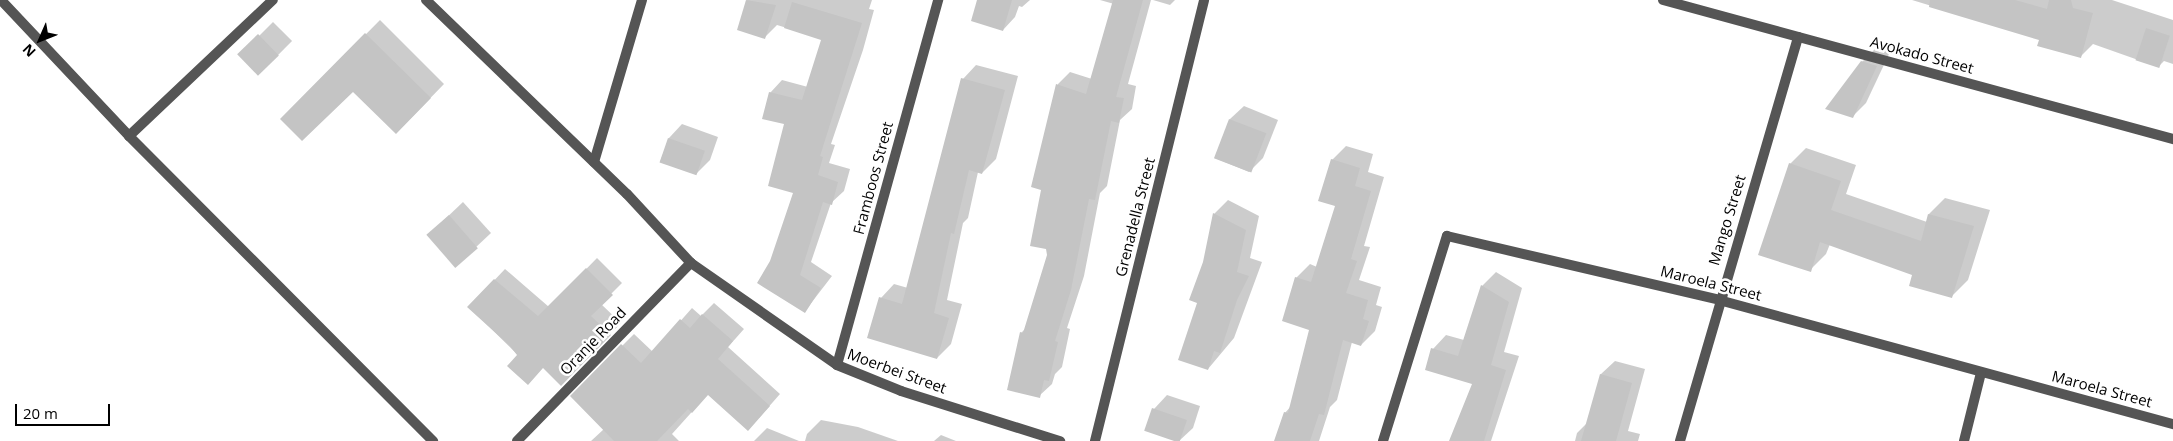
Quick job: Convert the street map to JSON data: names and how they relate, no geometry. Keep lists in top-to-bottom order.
{
  "streets": {
    "street": [
      "Avokado Street",
      "Framboos Street",
      "Grenadella Street",
      "Mango Street",
      "Maroela Street",
      "Oranje Road",
      "Moerbei Street"
    ]
  },
  "crossings": [
    ["Avokado Street", "Mango Street"],
    ["Framboos Street", "Moerbei Street"],
    ["Mango Street", "Maroela Street"],
    ["Oranje Road", "Moerbei Street"]
  ],
  "scale_bar": "20 m",
  "north": "bottom left"
}
